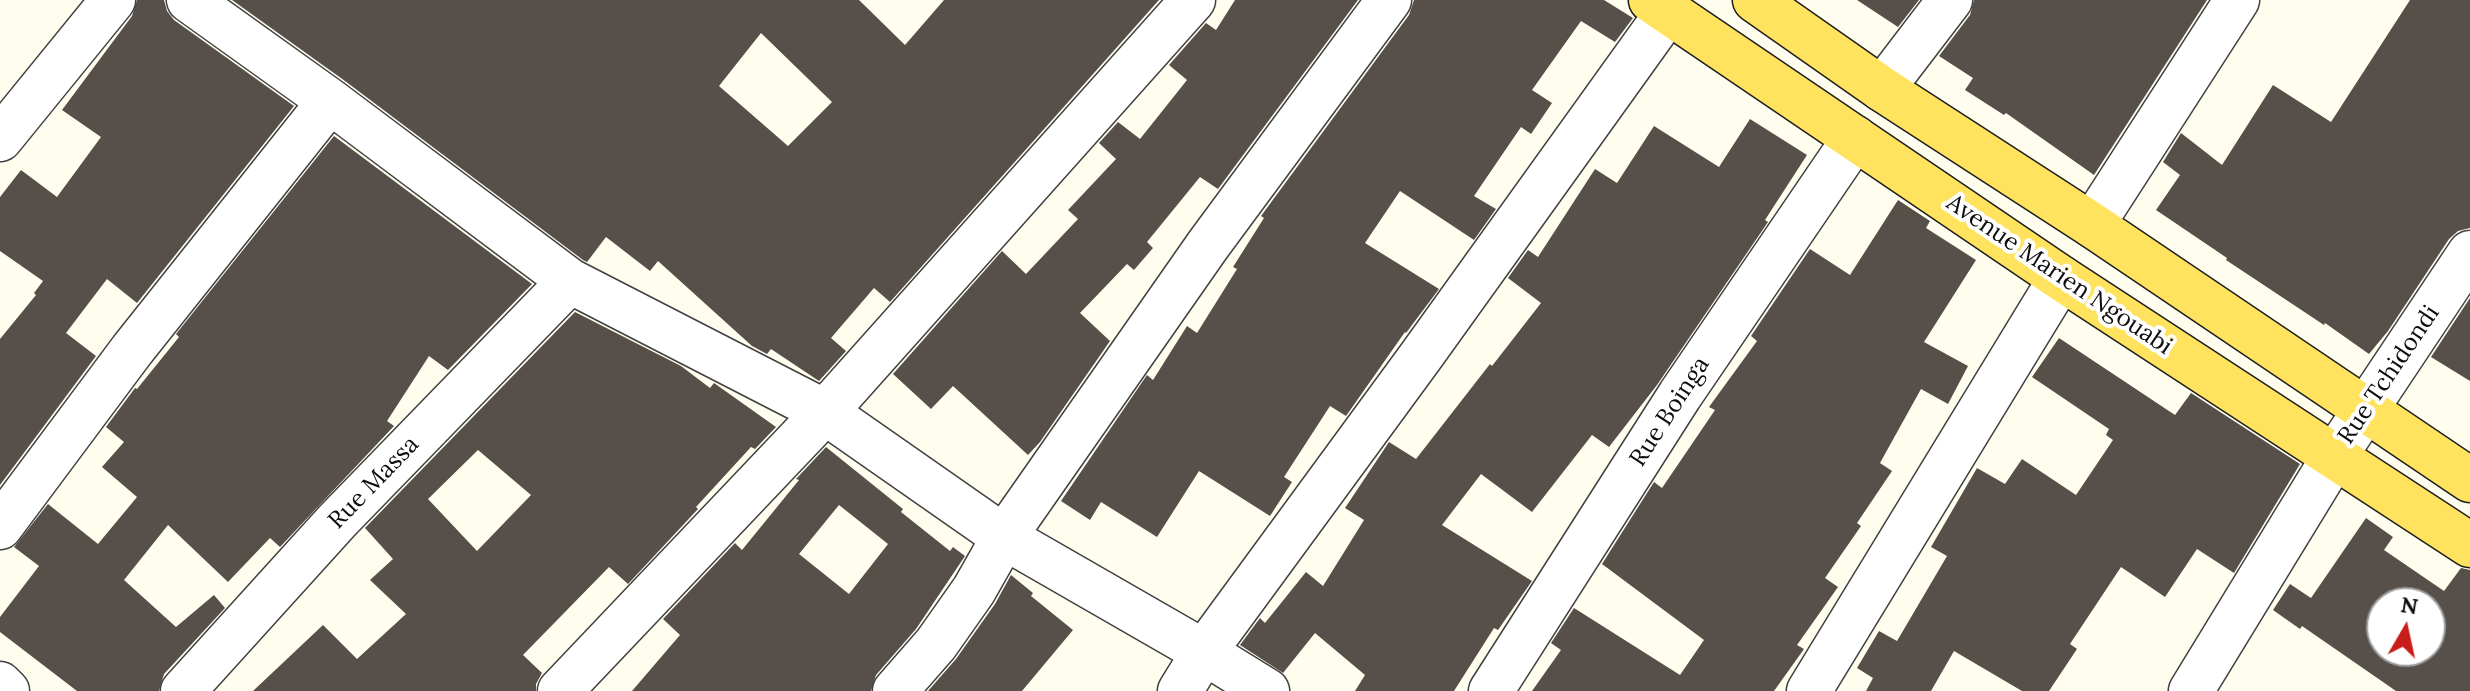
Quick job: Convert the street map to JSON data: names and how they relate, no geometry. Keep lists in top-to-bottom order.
{
  "streets": {
    "main road": ["Avenue Marien Ngouabi"],
    "street": ["Rue Tchidondi", "Rue Boinga", "Rue Massa"]
  },
  "crossings": [
    ["Avenue Marien Ngouabi", "Rue Tchidondi"],
    ["Avenue Marien Ngouabi", "Rue Boinga"]
  ],
  "north": "top"
}
